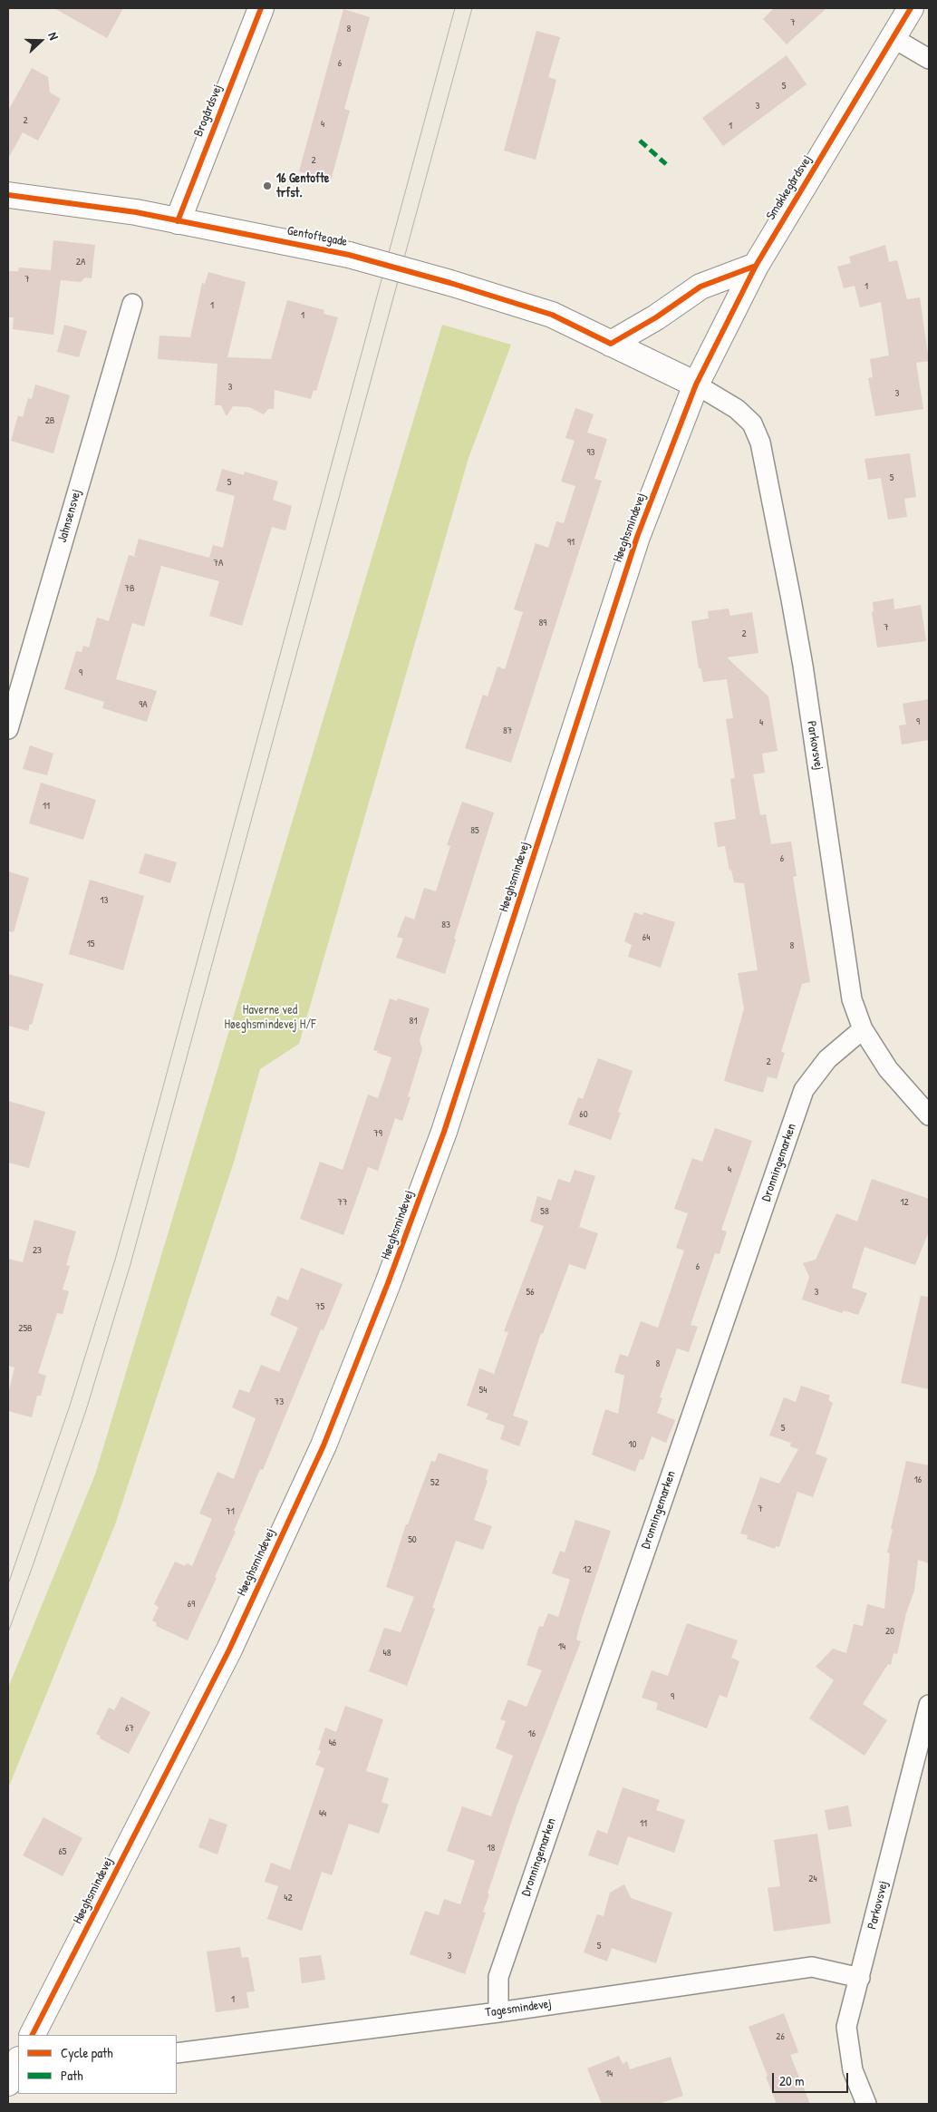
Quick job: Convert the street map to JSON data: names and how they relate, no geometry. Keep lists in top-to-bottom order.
{
  "streets": {
    "street": [
      "Brogårdsvej",
      "Smakkegårdsvej",
      "Gentoftegade",
      "Jahnsensvej",
      "Høeghsmindevej",
      "Parkovsvej",
      "Dronningemarken",
      "Tagesmindevej"
    ]
  },
  "crossings": [
    ["Brogårdsvej", "Gentoftegade"],
    ["Smakkegårdsvej", "Gentoftegade"],
    ["Smakkegårdsvej", "Høeghsmindevej"],
    ["Smakkegårdsvej", "Parkovsvej"],
    ["Gentoftegade", "Høeghsmindevej"],
    ["Gentoftegade", "Parkovsvej"],
    ["Høeghsmindevej", "Parkovsvej"],
    ["Parkovsvej", "Dronningemarken"],
    ["Parkovsvej", "Tagesmindevej"],
    ["Dronningemarken", "Tagesmindevej"]
  ],
  "parks": ["Haverne ved Høeghsmindevej H/F"],
  "places": ["16 Gentofte trfst."],
  "house_numbers": [
    "7",
    "8",
    "6",
    "5",
    "3",
    "2",
    "4",
    "1",
    "2",
    "2A",
    "7",
    "1",
    "1",
    "1",
    "3",
    "3",
    "2B",
    "93",
    "5",
    "5",
    "91",
    "7A",
    "7B",
    "89",
    "7",
    "2",
    "9",
    "9A",
    "9",
    "4",
    "87",
    "11",
    "85",
    "6",
    "13",
    "83",
    "64",
    "15",
    "8",
    "81",
    "2",
    "60",
    "79",
    "4",
    "77",
    "12",
    "58",
    "23",
    "6",
    "56",
    "3",
    "75",
    "25B",
    "8",
    "54",
    "73",
    "5",
    "10",
    "16",
    "52",
    "7",
    "71",
    "50",
    "12",
    "69",
    "20",
    "14",
    "48",
    "9",
    "67",
    "16",
    "46",
    "44",
    "11",
    "18",
    "65",
    "24",
    "42",
    "5",
    "3",
    "1",
    "26",
    "14"
  ],
  "legend": ["Cycle path", "Path"],
  "scale_bar": "20 m",
  "north": "right"
}
